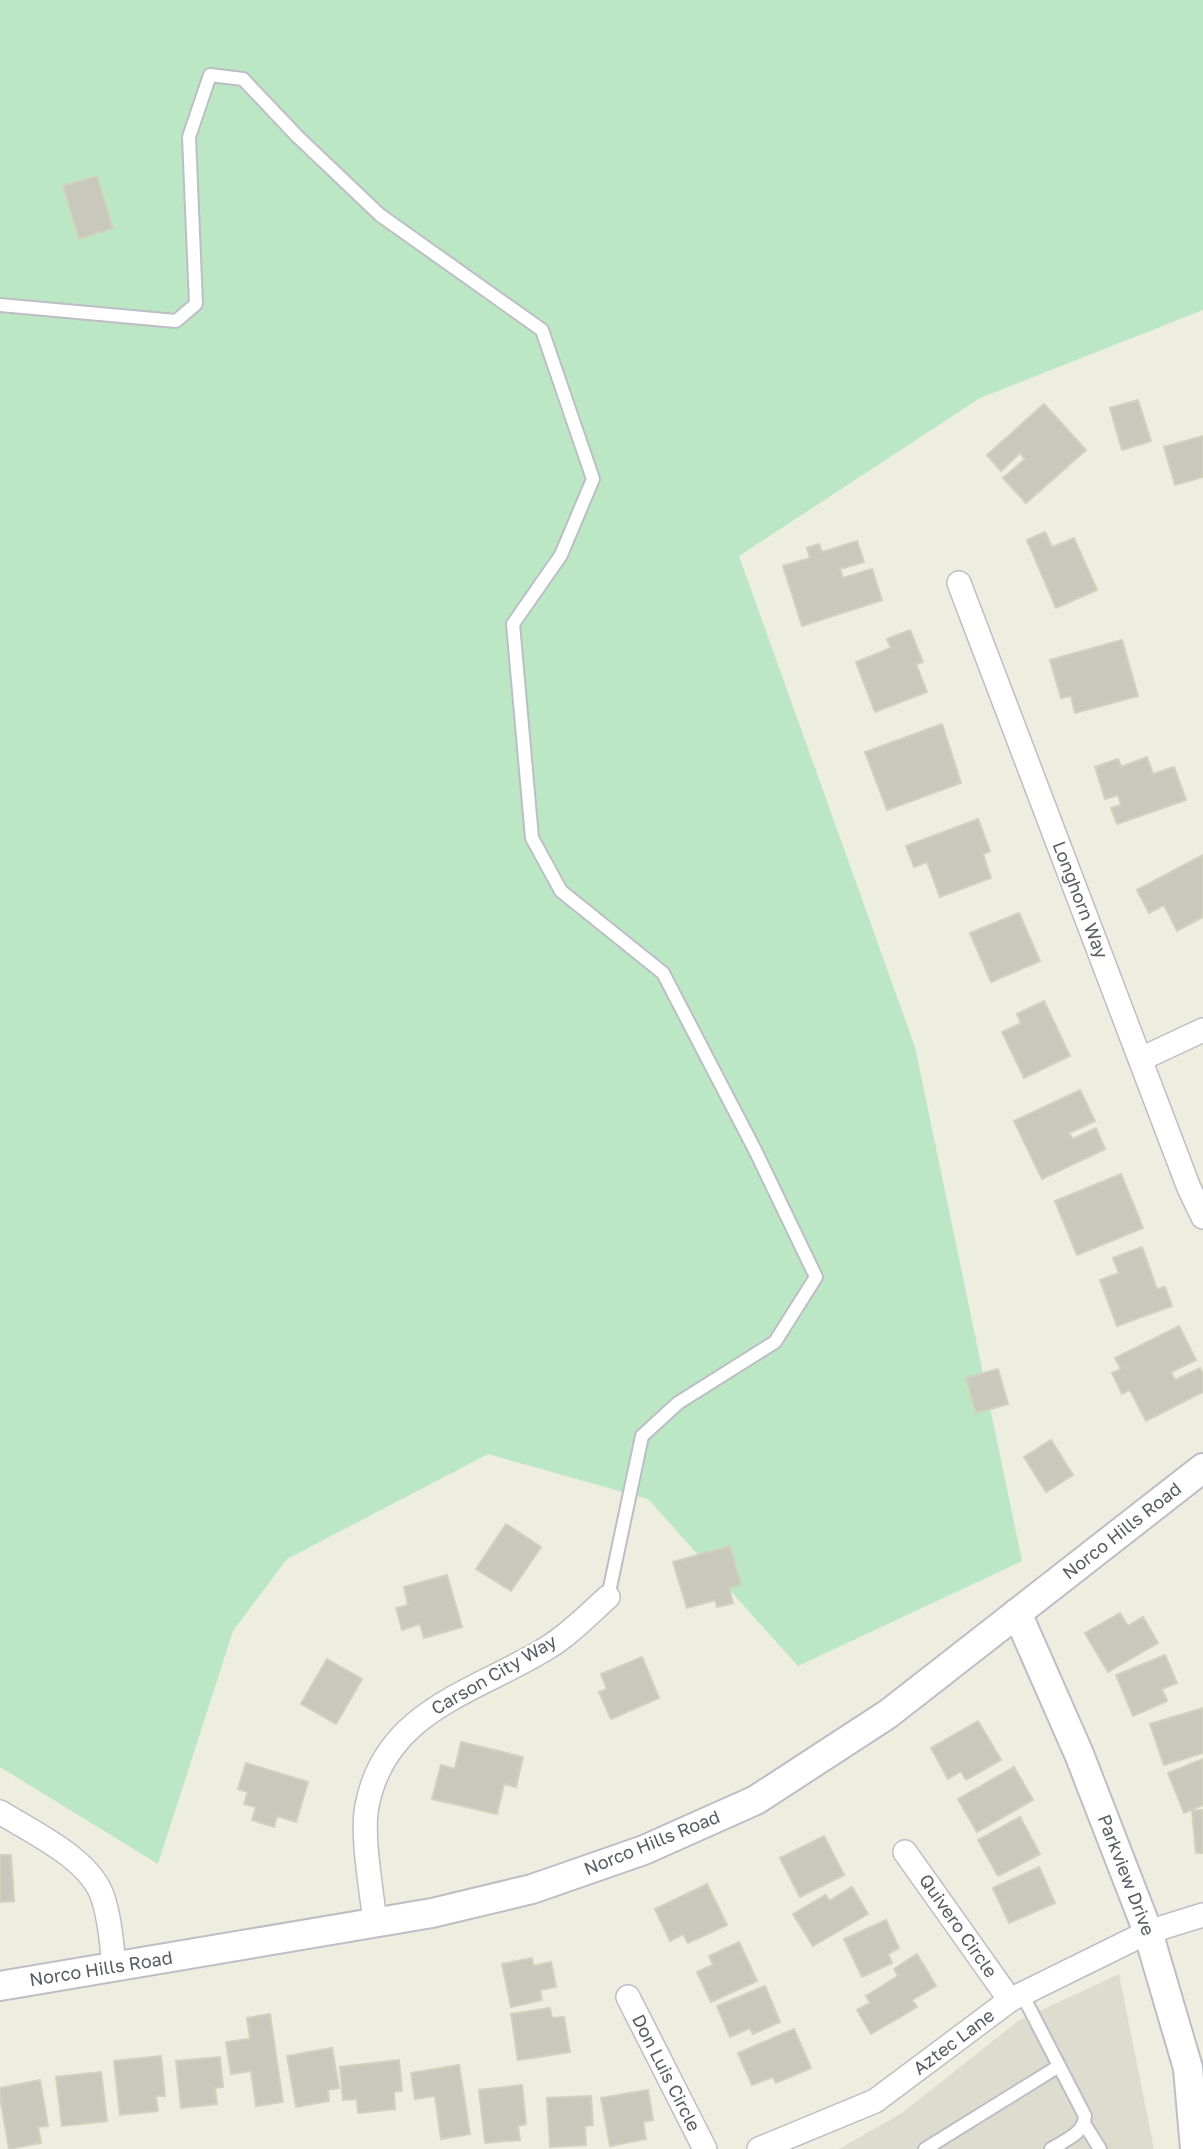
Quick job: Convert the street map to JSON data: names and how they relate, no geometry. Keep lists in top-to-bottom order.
{
  "streets": {
    "street": [
      "Longhorn Way",
      "Norco Hills Road",
      "Carson City Way",
      "Parkview Drive",
      "Quivero Circle",
      "Aztec Lane",
      "Don Luis Circle"
    ]
  },
  "crossings": [
    ["Norco Hills Road", "Carson City Way"],
    ["Norco Hills Road", "Parkview Drive"],
    ["Parkview Drive", "Aztec Lane"],
    ["Quivero Circle", "Aztec Lane"]
  ]
}
